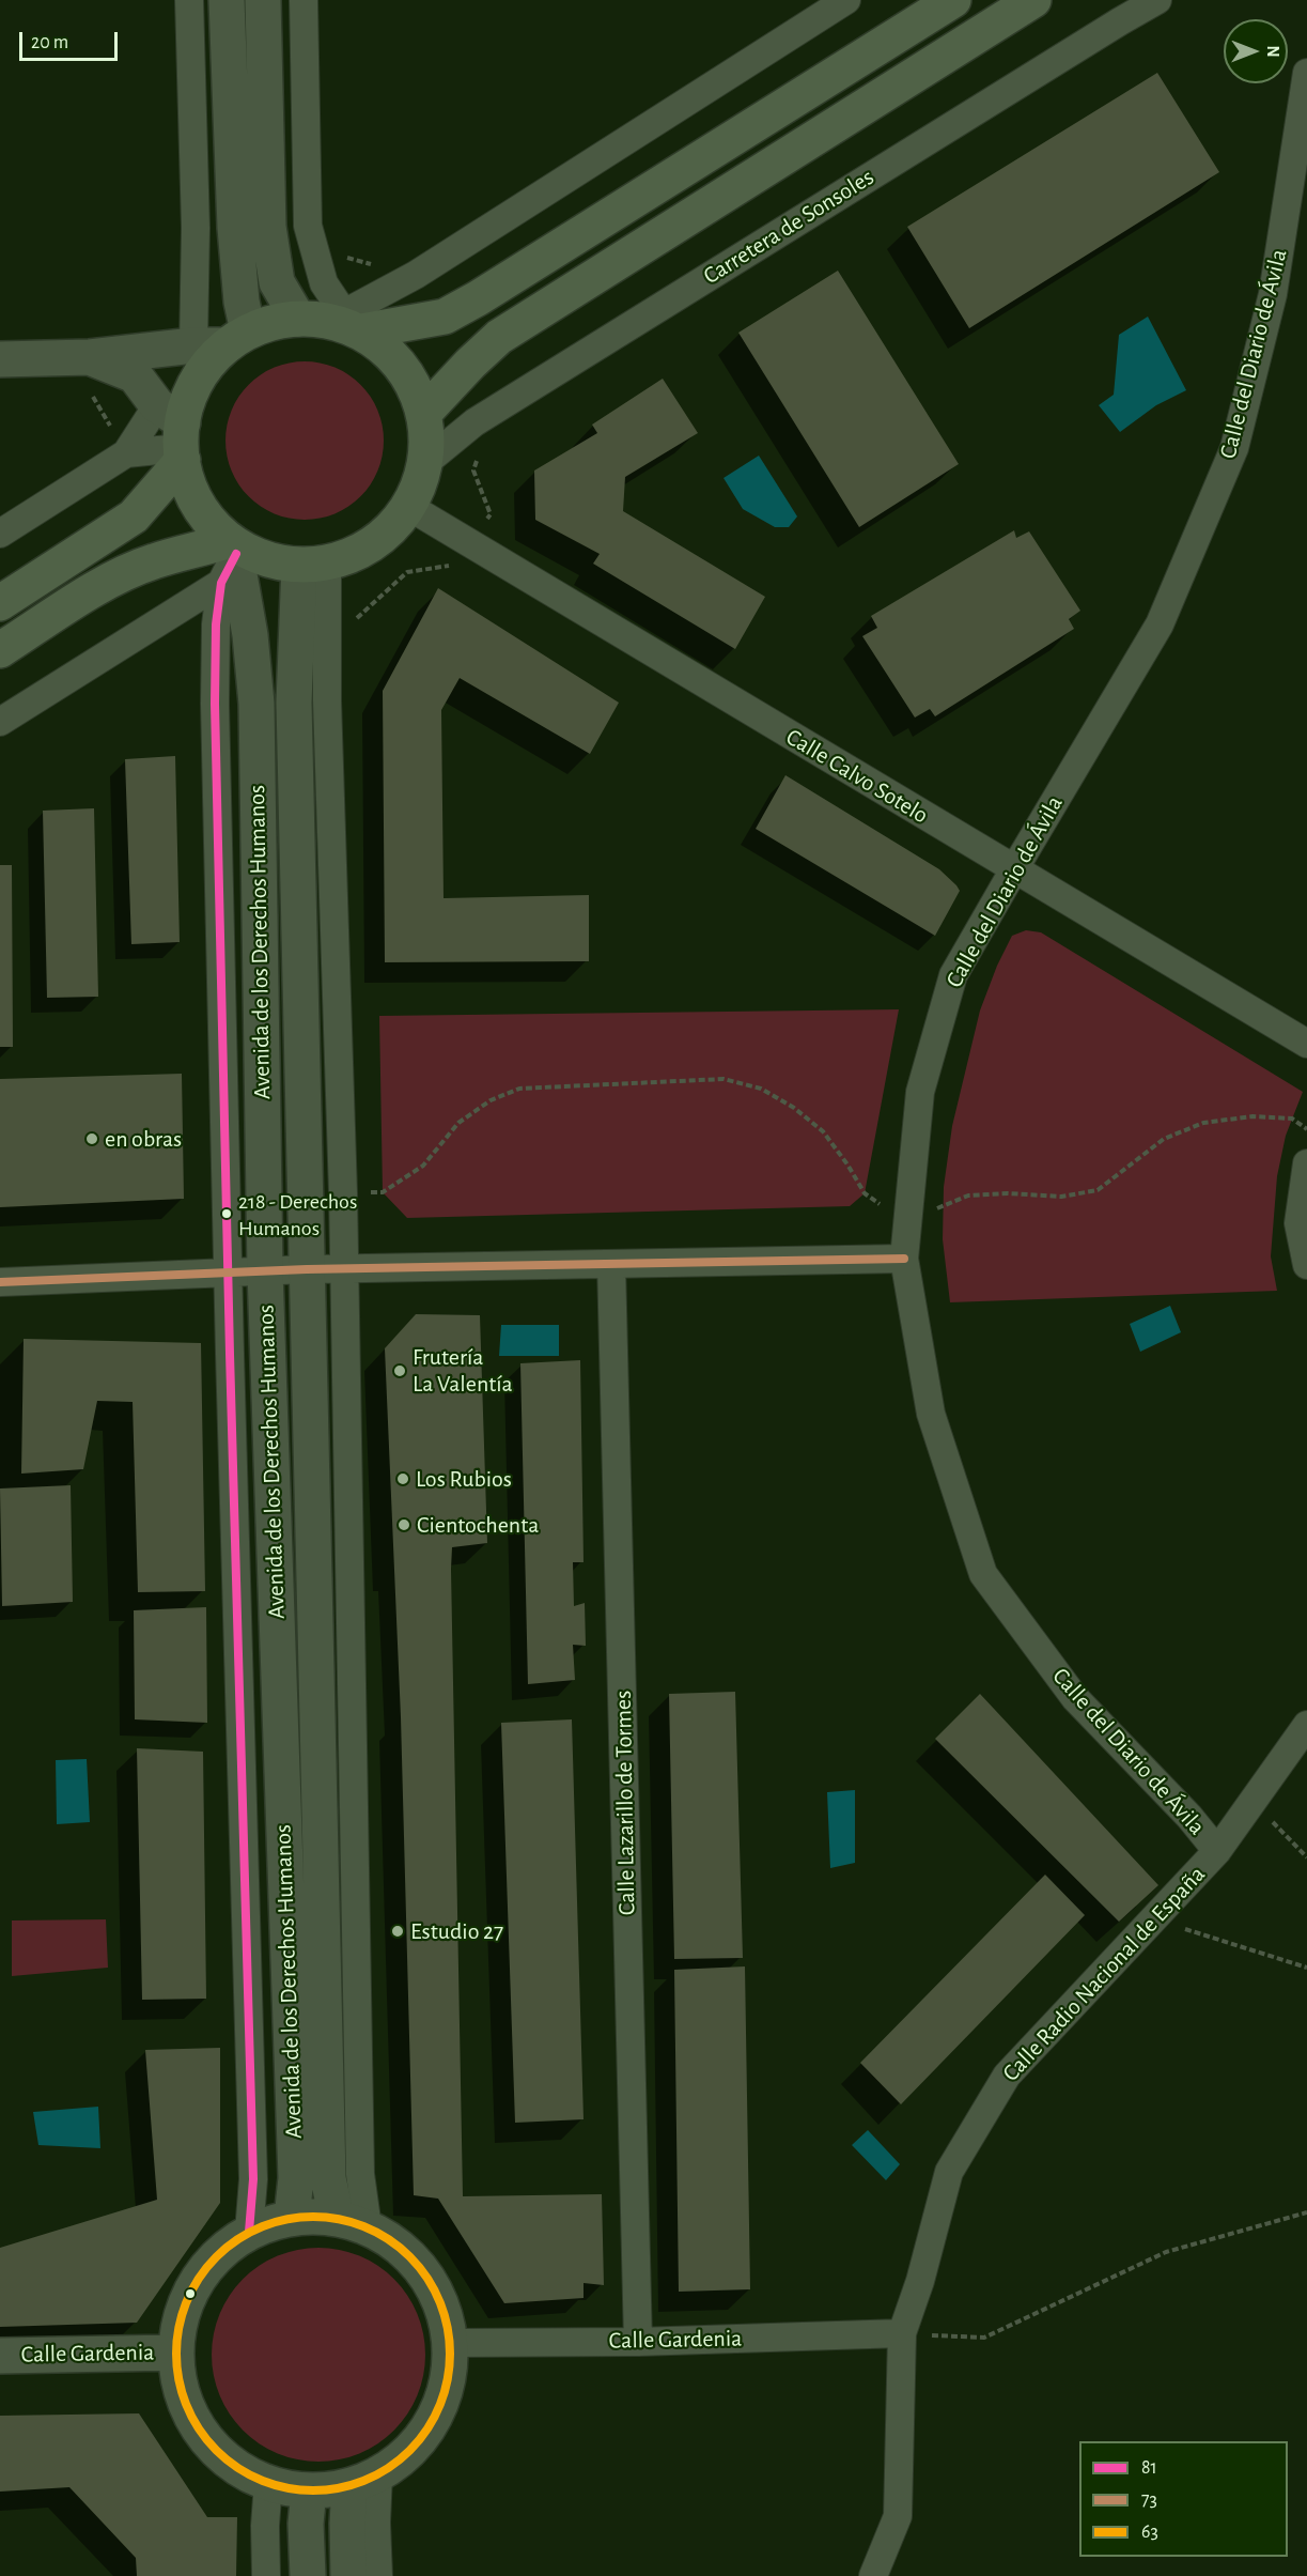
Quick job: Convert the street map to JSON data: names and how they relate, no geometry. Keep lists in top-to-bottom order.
{
  "streets": {
    "main road": ["Avenida de los Derechos Humanos", "Calle Gardenia"],
    "street": [
      "Carretera de Sonsoles",
      "Calle del Diario de Ávila",
      "Calle Calvo Sotelo",
      "Calle Lazarillo de Tormes",
      "Calle Radio Nacional de España"
    ]
  },
  "crossings": [
    ["Calle del Diario de Ávila", "Calle Calvo Sotelo"],
    ["Calle del Diario de Ávila", "Calle Radio Nacional de España"],
    ["Calle Lazarillo de Tormes", "Calle Gardenia"],
    ["Calle Radio Nacional de España", "Calle Gardenia"]
  ],
  "places": [
    "en obras",
    "218 - Derechos Humanos",
    "Frutería La Valentía",
    "Los Rubios",
    "Cientochenta",
    "Estudio 27"
  ],
  "lines": ["transit line 81", "transit line 73", "transit line 63"],
  "legend": ["81", "73", "63"],
  "scale_bar": "20 m",
  "north": "right"
}
